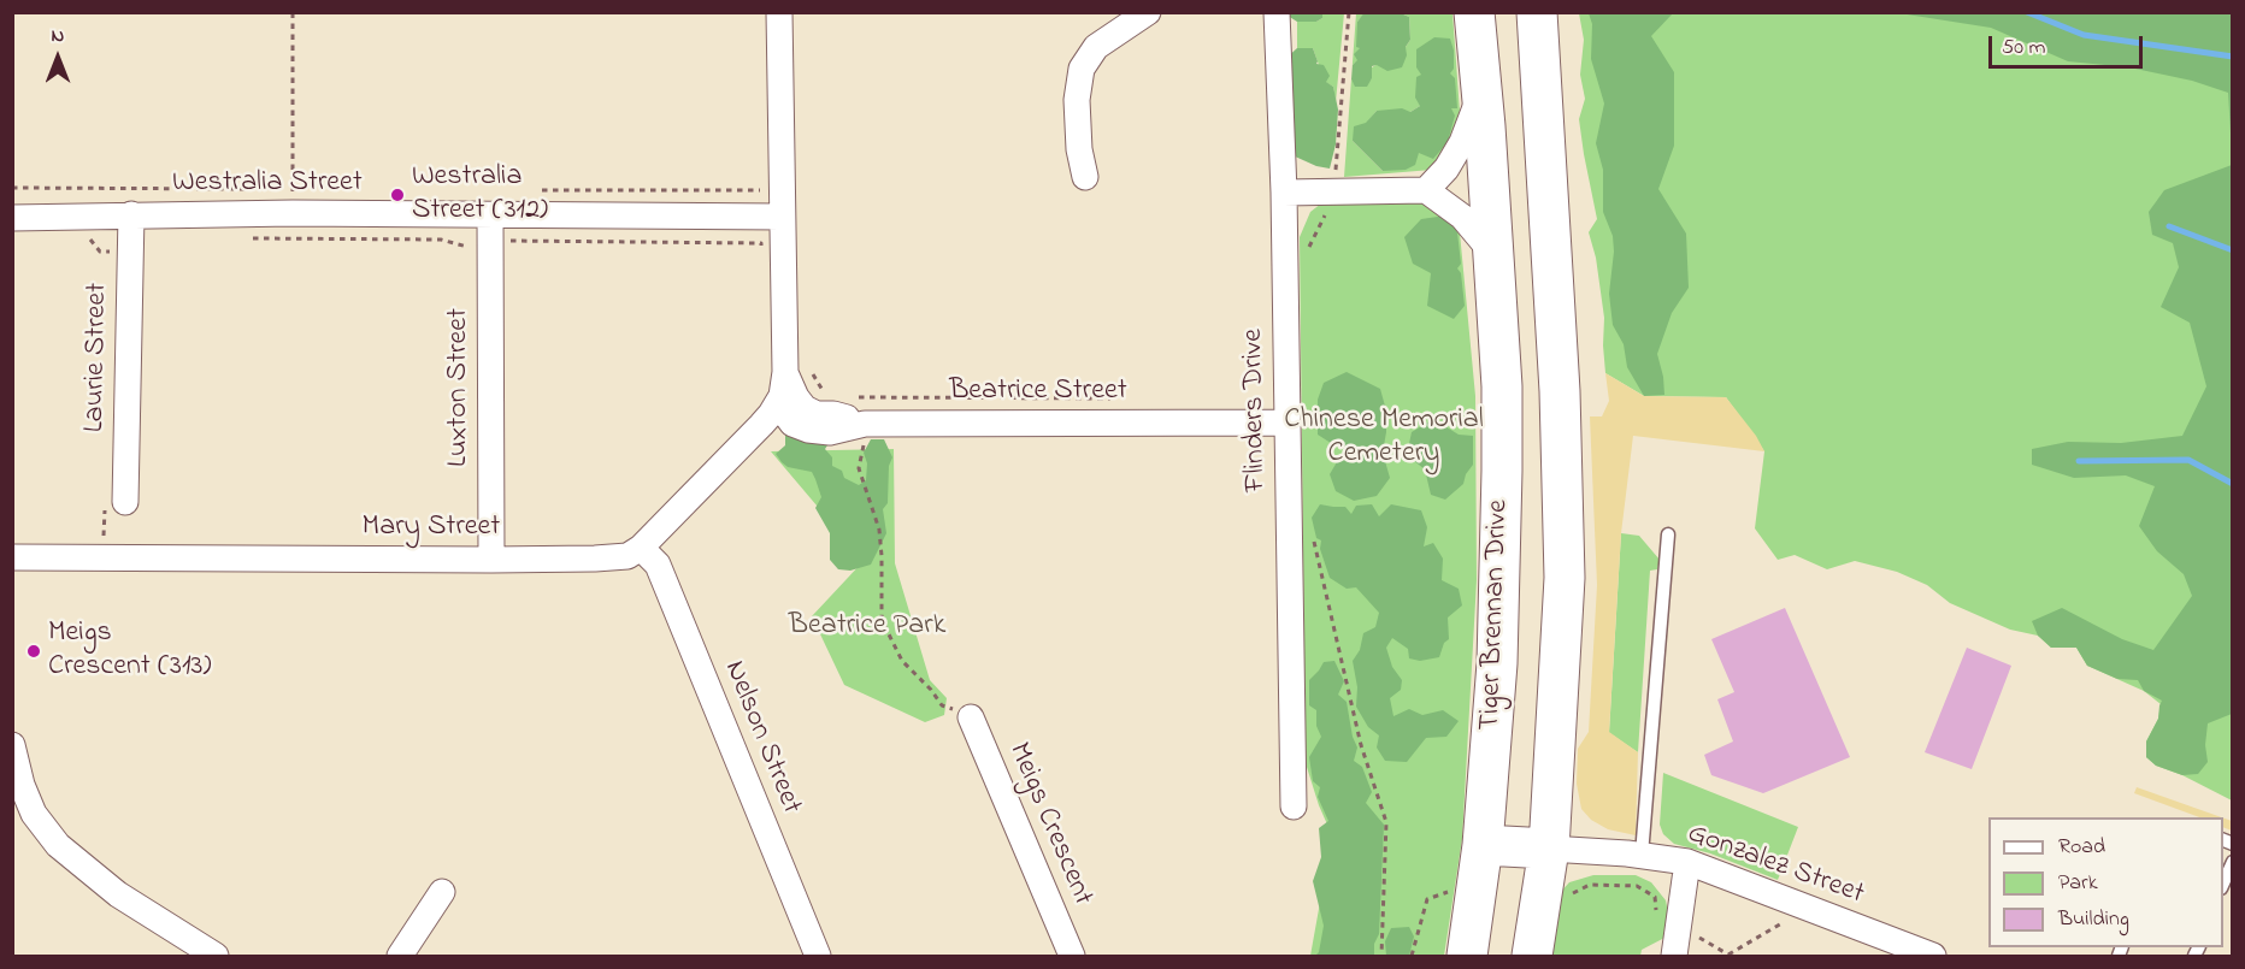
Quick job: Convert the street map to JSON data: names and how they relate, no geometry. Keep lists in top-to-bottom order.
{
  "streets": {
    "main road": ["Tiger Brennan Drive"],
    "street": [
      "Westralia Street",
      "Laurie Street",
      "Luxton Street",
      "Beatrice Street",
      "Flinders Drive",
      "Mary Street",
      "Nelson Street",
      "Meigs Crescent",
      "Gonzalez Street"
    ]
  },
  "crossings": [
    ["Westralia Street", "Laurie Street"],
    ["Westralia Street", "Luxton Street"],
    ["Luxton Street", "Mary Street"],
    ["Beatrice Street", "Flinders Drive"],
    ["Beatrice Street", "Mary Street"],
    ["Mary Street", "Nelson Street"]
  ],
  "parks": ["Chinese Memorial Cemetery", "Beatrice Park"],
  "places": ["Westralia Street (312)", "Meigs Crescent (313)"],
  "legend": ["Road", "Park", "Building"],
  "scale_bar": "50 m",
  "north": "top"
}
